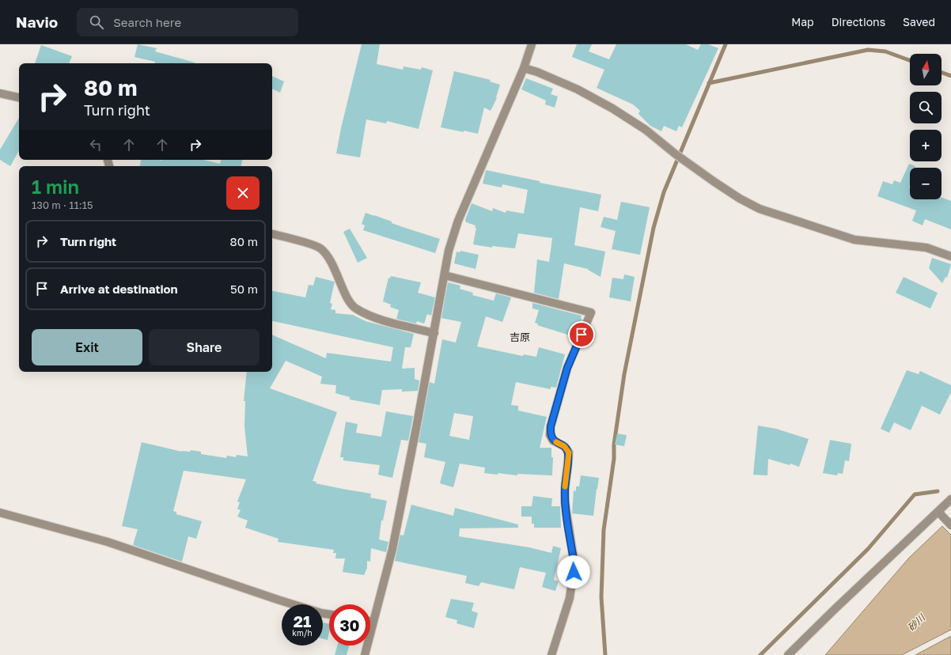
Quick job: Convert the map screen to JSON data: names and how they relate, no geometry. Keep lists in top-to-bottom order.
{
  "districts": ["吉原"],
  "water": ["砂川"],
  "north": "top",
  "page": {
    "header": "Navio",
    "search": "Search here",
    "nav": ["Map", "Directions", "Saved"],
    "map_buttons": ["+", "−"],
    "turn": ["80 m", "Turn right"],
    "heading": ["1 min", "130 m · 11:15"],
    "list": [
      {
        "name": "Turn right",
        "value": "80 m"
      },
      {
        "name": "Arrive at destination",
        "value": "50 m"
      }
    ],
    "buttons": ["Exit", "Share"],
    "speed": "21 km/h",
    "limit": "30"
  }
}
